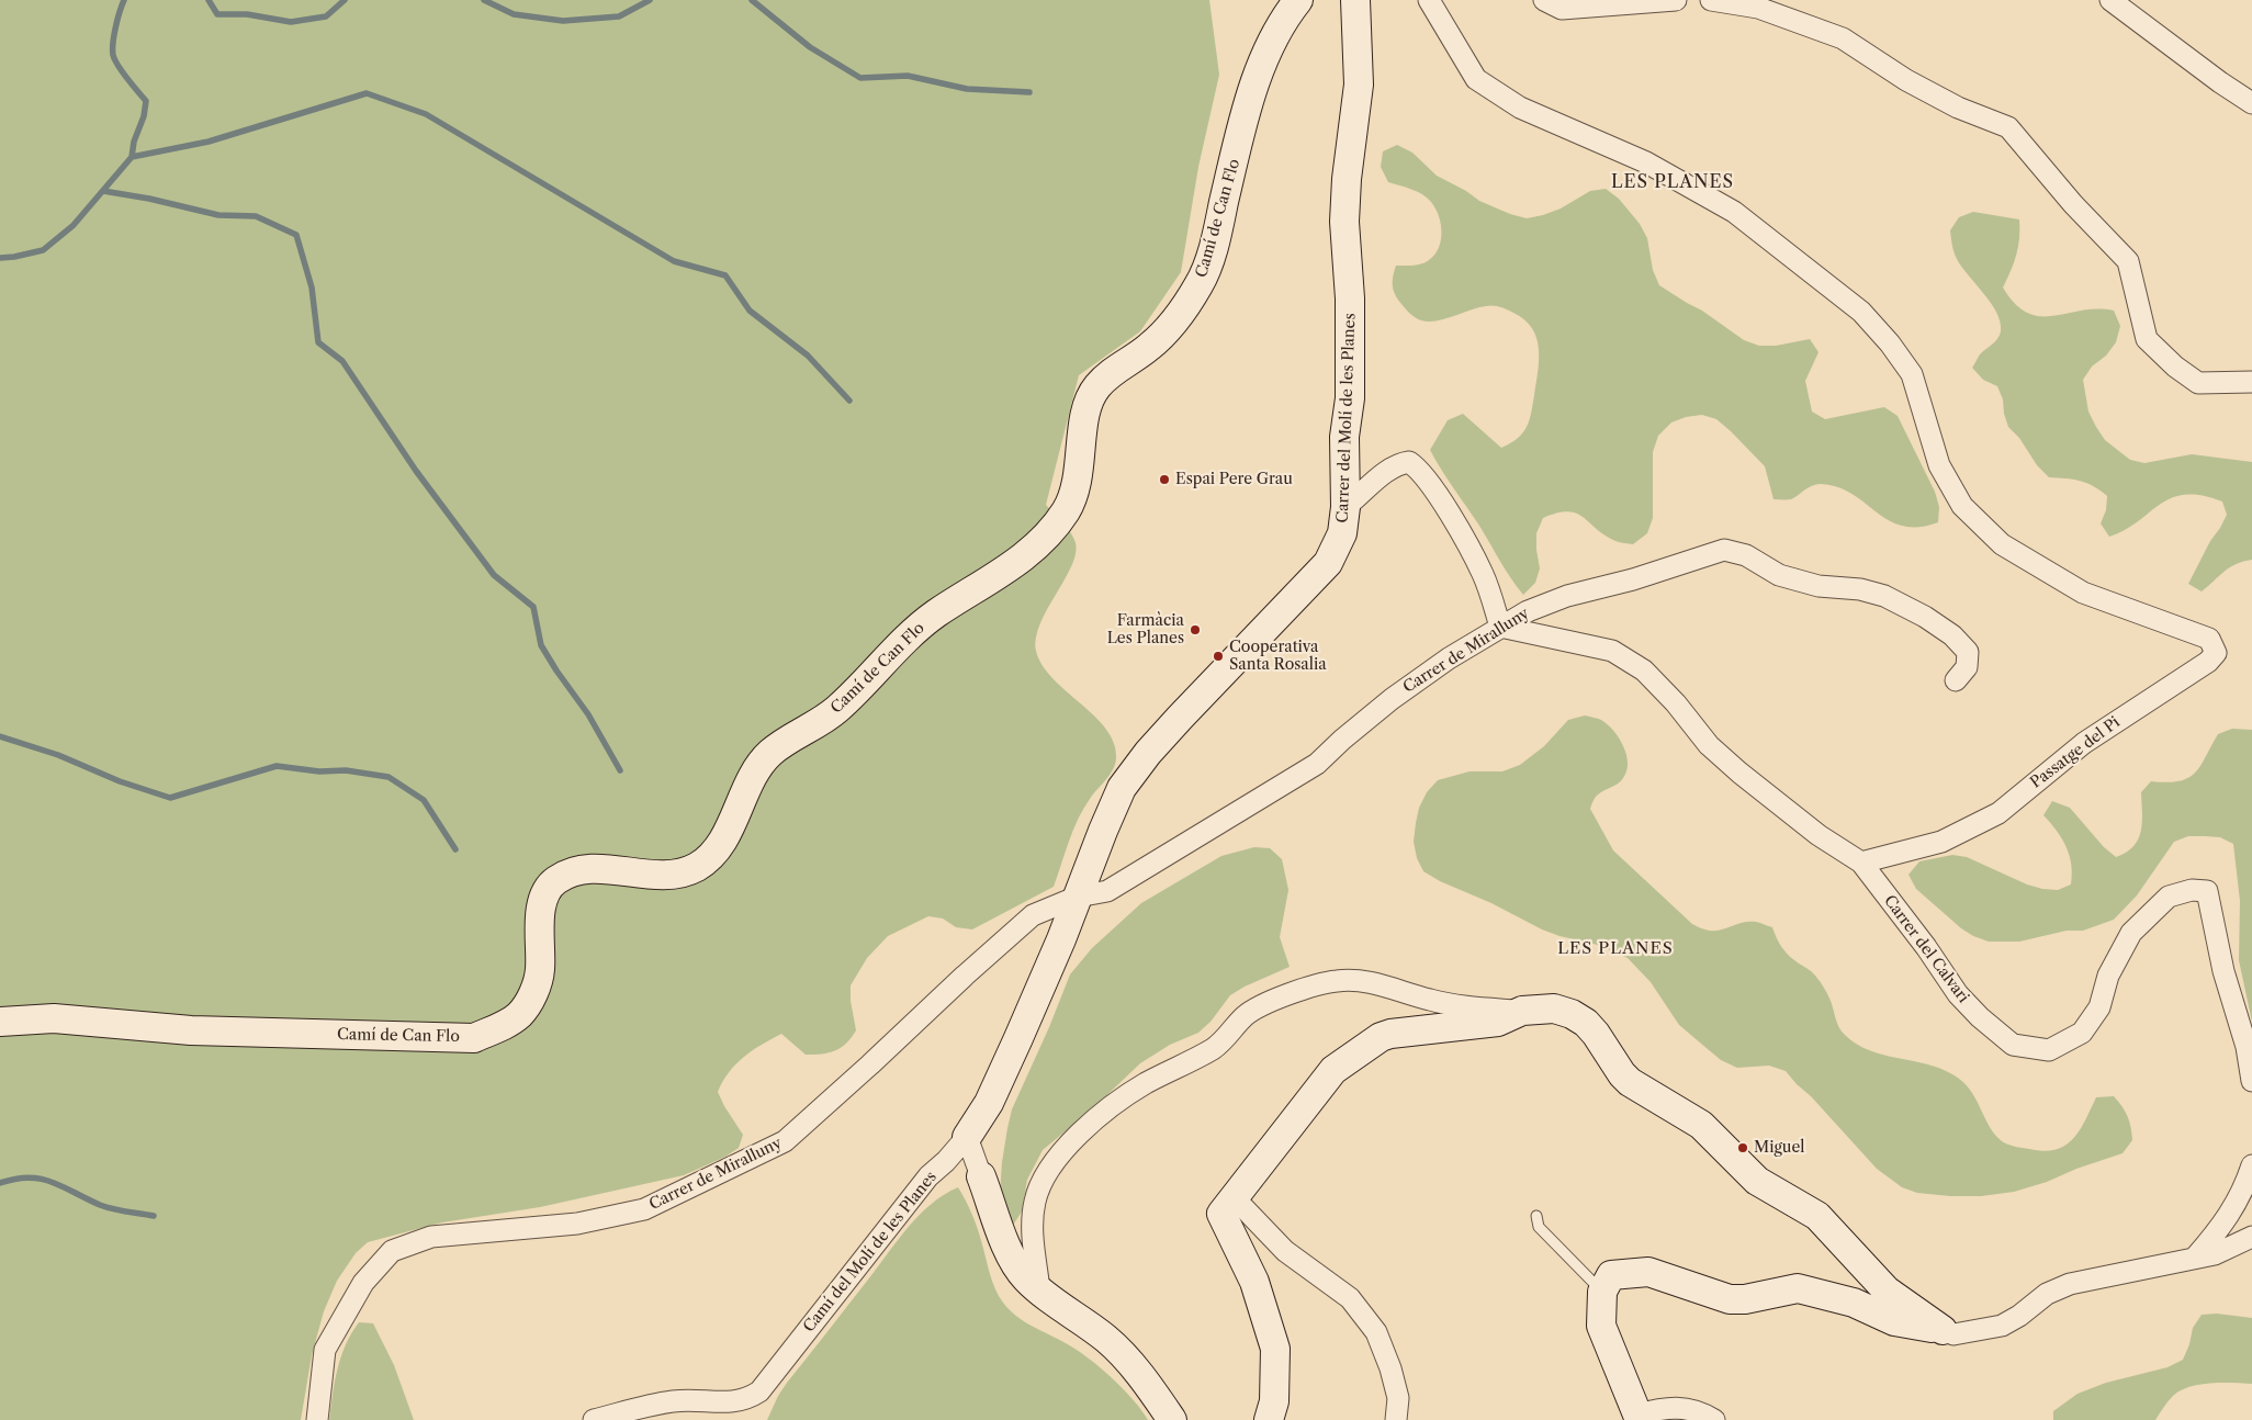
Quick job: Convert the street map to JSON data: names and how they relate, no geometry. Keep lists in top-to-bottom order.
{
  "streets": {
    "street": [
      "Camí de Can Flo",
      "Carrer del Molí de les Planes",
      "Carrer de Miralluny",
      "Passatge del Pi",
      "Carrer del Calvari",
      "Camí del Molí de les Planes"
    ]
  },
  "crossings": [
    ["Carrer del Molí de les Planes", "Carrer de Miralluny"],
    ["Carrer del Molí de les Planes", "Camí del Molí de les Planes"],
    ["Carrer de Miralluny", "Camí del Molí de les Planes"],
    ["Passatge del Pi", "Carrer del Calvari"]
  ],
  "districts": ["LES PLANES", "LES PLANES"],
  "places": [
    "Espai Pere Grau",
    "Farmàcia Les Planes",
    "Cooperativa Santa Rosalia",
    "Miguel"
  ]
}
